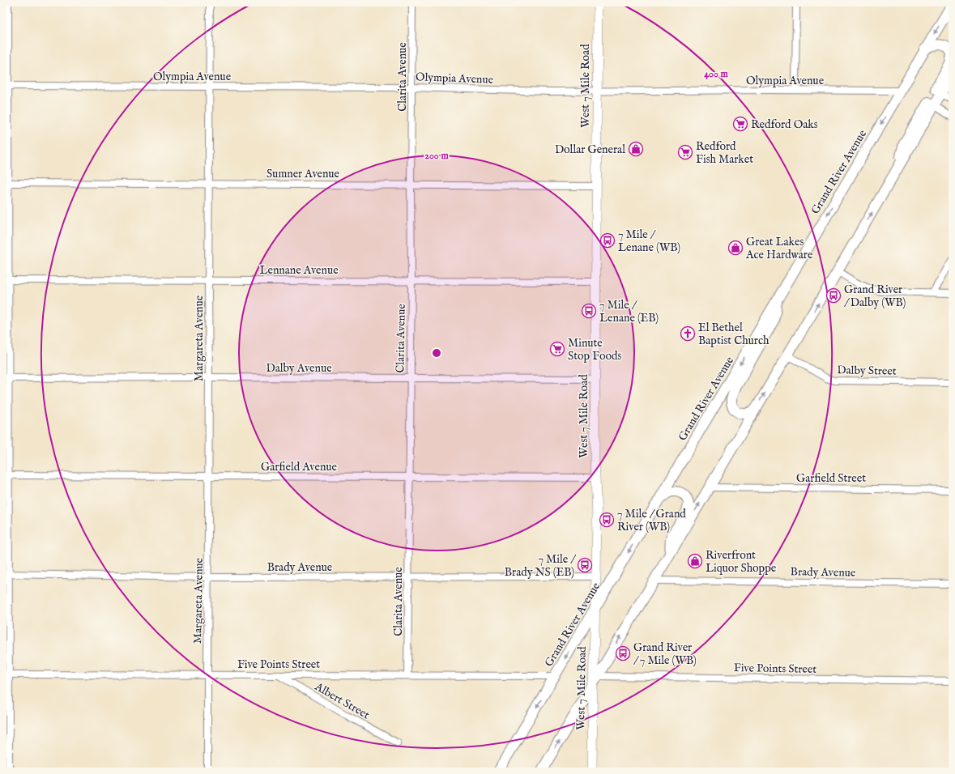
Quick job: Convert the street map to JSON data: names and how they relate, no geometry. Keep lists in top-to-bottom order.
{
  "streets": {
    "main road": ["West 7 Mile Road", "Grand River Avenue"],
    "street": [
      "Olympia Avenue",
      "Clarita Avenue",
      "Sumner Avenue",
      "Lennane Avenue",
      "Margareta Avenue",
      "Dalby Avenue",
      "Dalby Street",
      "Garfield Avenue",
      "Garfield Street",
      "Brady Avenue",
      "Five Points Street",
      "Albert Street"
    ]
  },
  "crossings": [
    ["Olympia Avenue", "Clarita Avenue"],
    ["Olympia Avenue", "West 7 Mile Road"],
    ["Olympia Avenue", "Grand River Avenue"],
    ["Olympia Avenue", "Margareta Avenue"],
    ["Clarita Avenue", "Sumner Avenue"],
    ["Clarita Avenue", "Lennane Avenue"],
    ["Clarita Avenue", "Dalby Avenue"],
    ["Clarita Avenue", "Garfield Avenue"],
    ["Clarita Avenue", "Brady Avenue"],
    ["Clarita Avenue", "Five Points Street"],
    ["West 7 Mile Road", "Grand River Avenue"],
    ["West 7 Mile Road", "Sumner Avenue"],
    ["West 7 Mile Road", "Lennane Avenue"],
    ["West 7 Mile Road", "Dalby Avenue"],
    ["West 7 Mile Road", "Garfield Avenue"],
    ["West 7 Mile Road", "Brady Avenue"],
    ["Grand River Avenue", "Five Points Street"],
    ["Sumner Avenue", "Margareta Avenue"],
    ["Lennane Avenue", "Margareta Avenue"],
    ["Margareta Avenue", "Dalby Avenue"],
    ["Margareta Avenue", "Garfield Avenue"],
    ["Margareta Avenue", "Brady Avenue"],
    ["Margareta Avenue", "Five Points Street"],
    ["Five Points Street", "Albert Street"]
  ],
  "places": {
    "supermarket": ["Redford Oaks", "Redford Fish Market", "Minute Stop Foods"],
    "shop": ["Dollar General", "Great Lakes Ace Hardware", "Riverfront Liquor Shoppe"],
    "bus stop": [
      "7 Mile / Lenane (WB)",
      "Grand River / Dalby (WB)",
      "7 Mile / Lenane (EB)",
      "7 Mile / Grand River (WB)",
      "7 Mile / Brady NS (EB)",
      "Grand River / 7 Mile (WB)"
    ],
    "church": ["El Bethel Baptist Church"]
  },
  "rings": ["400 m", "200 m"]
}
